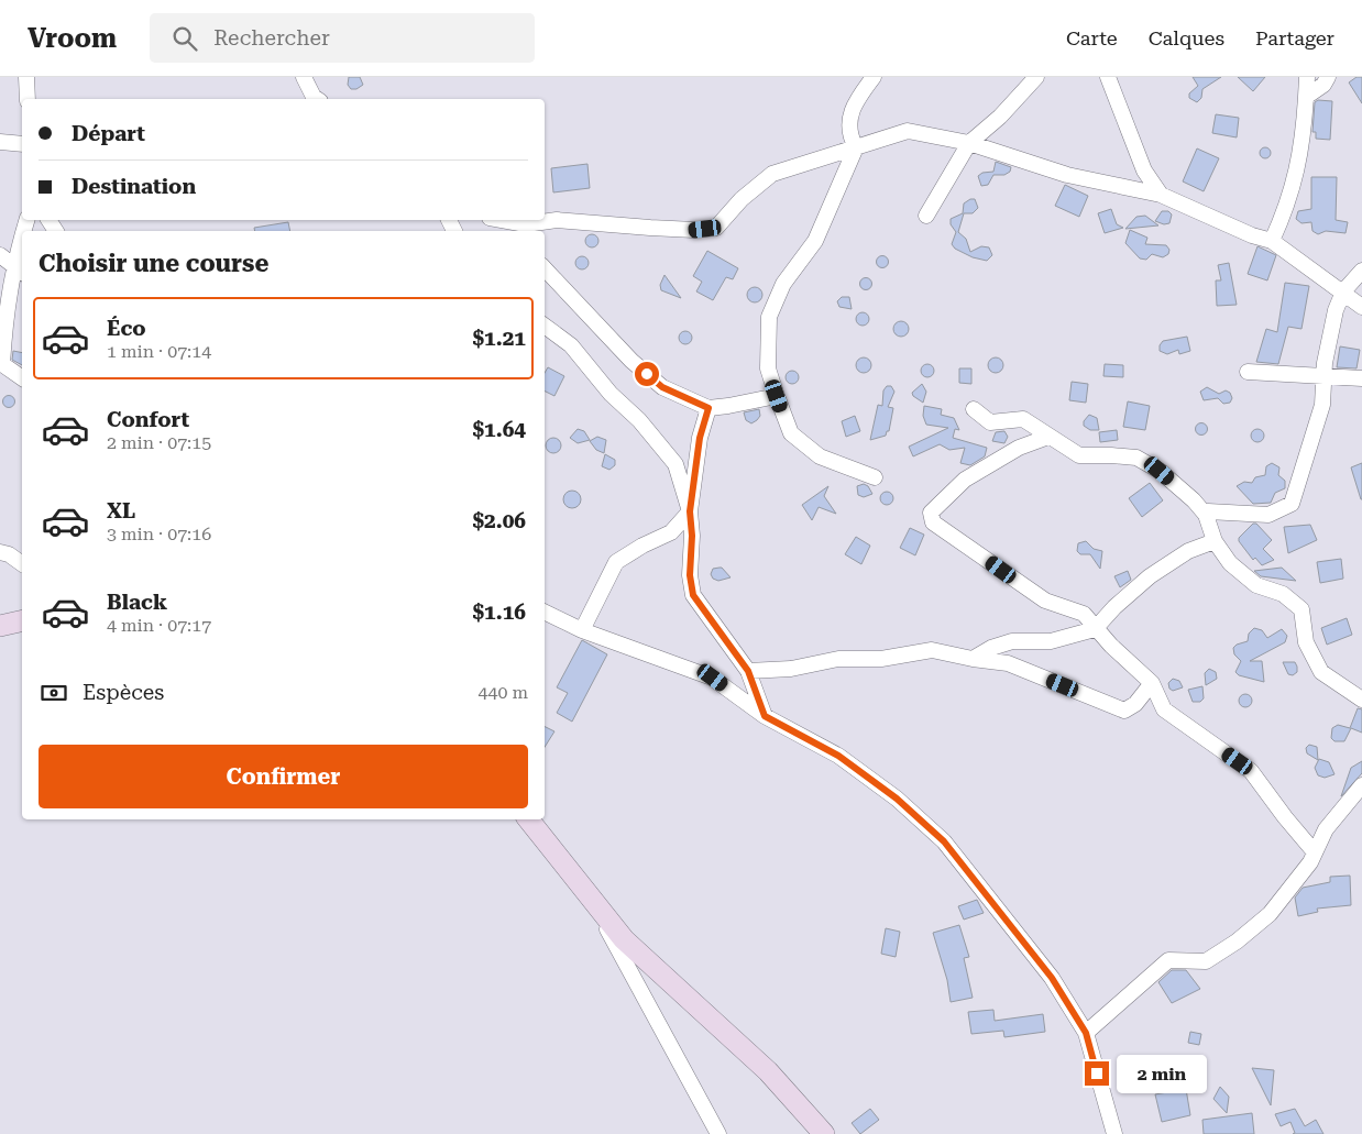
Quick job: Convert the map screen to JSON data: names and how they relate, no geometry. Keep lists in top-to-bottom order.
{
  "page": {
    "header": "Vroom",
    "search": "Rechercher",
    "nav": ["Carte", "Calques", "Partager"],
    "banner": ["Départ", "Destination"],
    "heading": "Choisir une course",
    "list": [
      {
        "name": "Éco",
        "note": "1 min · 07:14",
        "value": "$1.21"
      },
      {
        "name": "Confort",
        "note": "2 min · 07:15",
        "value": "$1.64"
      },
      {
        "name": "XL",
        "note": "3 min · 07:16",
        "value": "$2.06"
      },
      {
        "name": "Black",
        "note": "4 min · 07:17",
        "value": "$1.16"
      }
    ],
    "pay": ["Espèces", "440 m"],
    "buttons": "Confirmer",
    "bubble": "2 min"
  }
}
